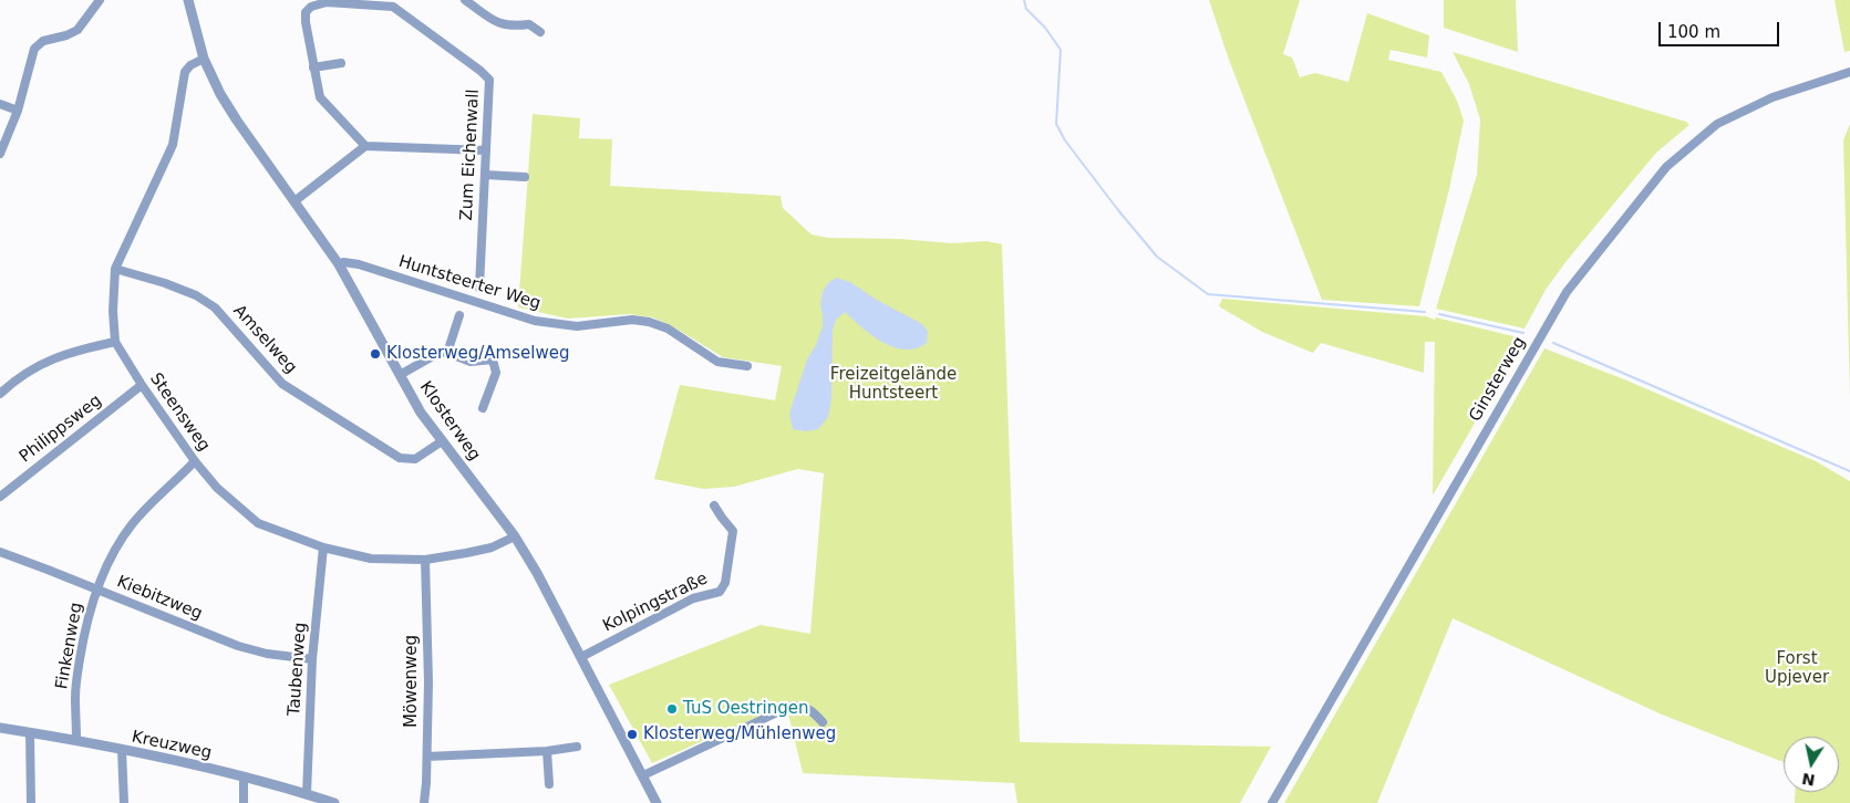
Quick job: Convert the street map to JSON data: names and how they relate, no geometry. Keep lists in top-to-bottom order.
{
  "streets": {
    "street": [
      "Zum Eichenwall",
      "Huntsteerter Weg",
      "Amselweg",
      "Ginsterweg",
      "Steensweg",
      "Klosterweg",
      "Philippsweg",
      "Kiebitzweg",
      "Kolpingstraße",
      "Finkenweg",
      "Taubenweg",
      "Möwenweg",
      "Kreuzweg"
    ]
  },
  "crossings": [
    ["Huntsteerter Weg", "Klosterweg"],
    ["Amselweg", "Steensweg"],
    ["Amselweg", "Klosterweg"],
    ["Steensweg", "Klosterweg"],
    ["Steensweg", "Philippsweg"],
    ["Steensweg", "Finkenweg"],
    ["Steensweg", "Taubenweg"],
    ["Steensweg", "Möwenweg"],
    ["Klosterweg", "Kolpingstraße"],
    ["Kiebitzweg", "Finkenweg"],
    ["Kiebitzweg", "Taubenweg"],
    ["Finkenweg", "Kreuzweg"],
    ["Taubenweg", "Kreuzweg"]
  ],
  "parks": ["Freizeitgelände Huntsteert", "Forst Upjever"],
  "places": ["Klosterweg/Amselweg", "TuS Oestringen", "Klosterweg/Mühlenweg"],
  "scale_bar": "100 m",
  "north": "bottom"
}
